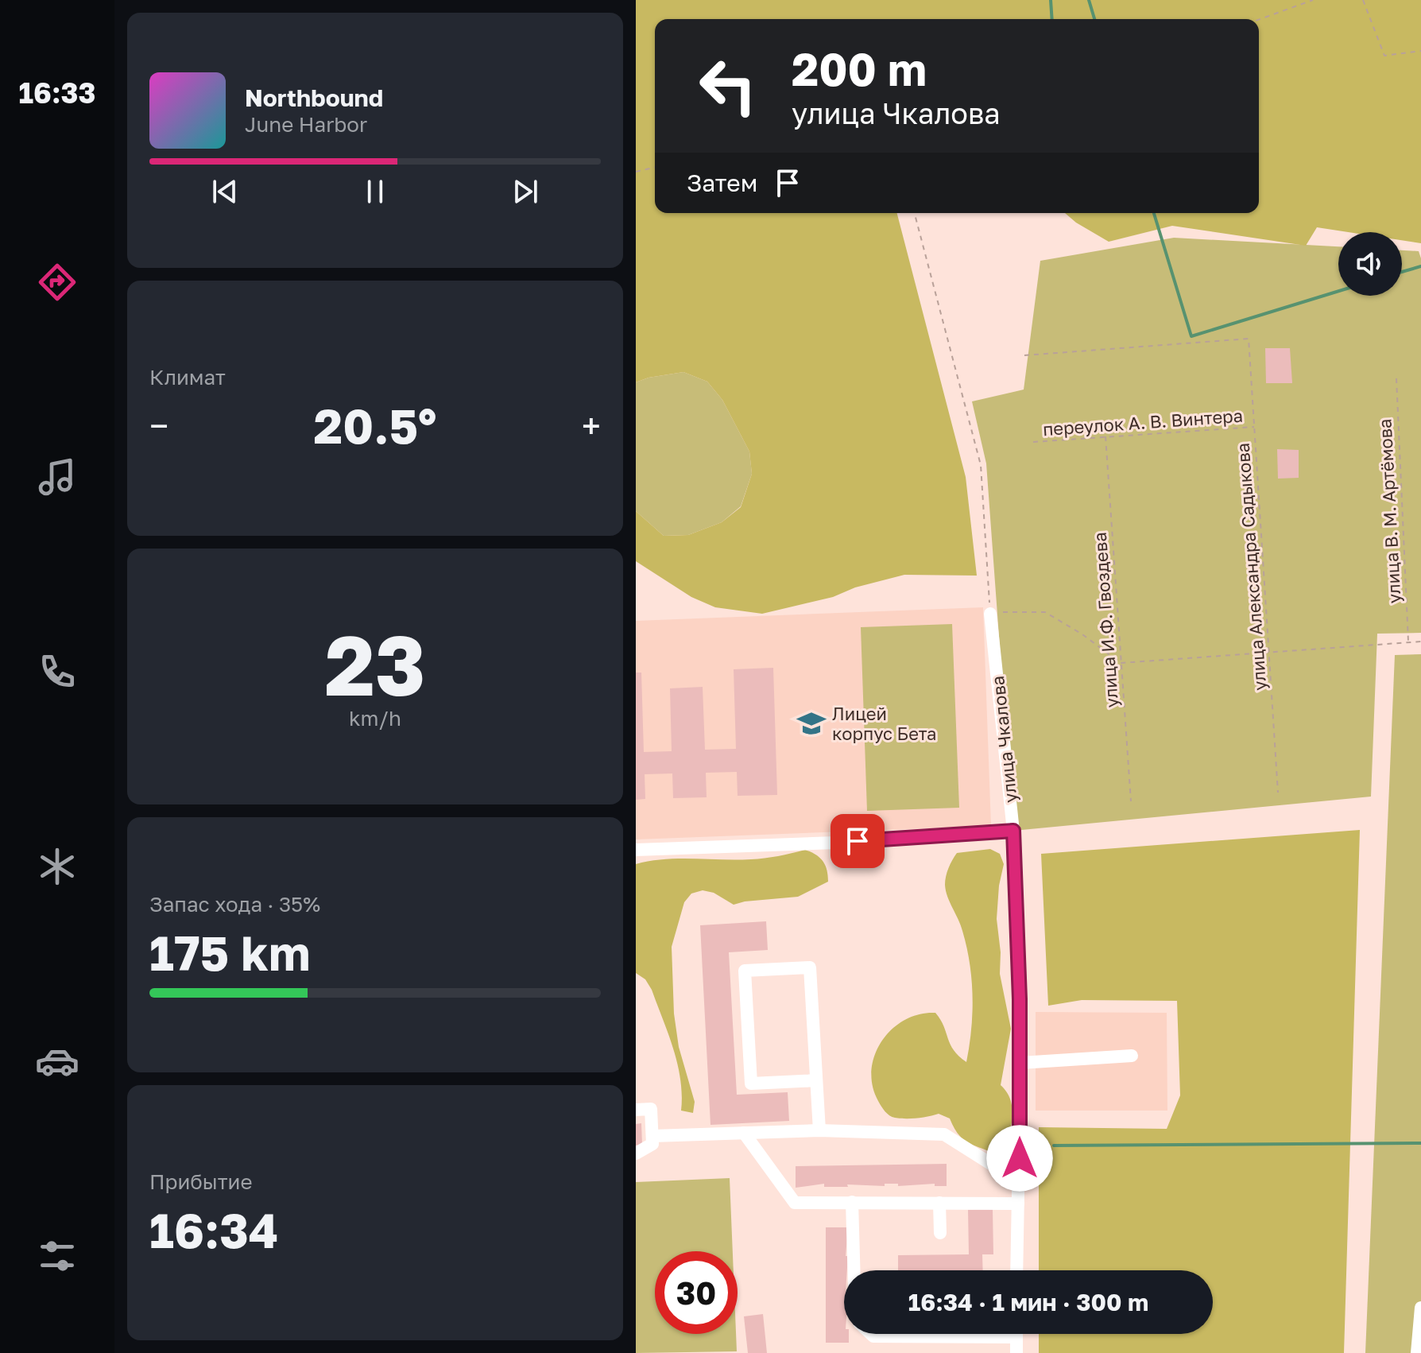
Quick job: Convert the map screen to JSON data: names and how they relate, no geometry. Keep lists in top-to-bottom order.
{
  "streets": {
    "street": ["улица Чкалова"],
    "path": [
      "переулок А. В. Винтера",
      "улица В. М. Артёмова",
      "улица Александра Садыкова",
      "улица И.Ф. Гвоздева"
    ]
  },
  "crossings": [
    ["переулок А. В. Винтера", "улица Александра Садыкова"],
    ["переулок А. В. Винтера", "улица И.Ф. Гвоздева"]
  ],
  "places": {
    "school or university": ["Лицей корпус Бета"]
  },
  "page": {
    "tabs": "16:33",
    "turn": ["200 m", "улица Чкалова"],
    "song": ["Northbound", "June Harbor"],
    "then": "Затем",
    "tile": [
      "Климат",
      ["23", "km/h"],
      ["Запас хода · 35%", "175 km"],
      ["Прибытие", "16:34"]
    ],
    "heat": ["−", "20.5°", "+"],
    "limit": "30",
    "trip": "16:34 · 1 мин · 300 m"
  }
}
